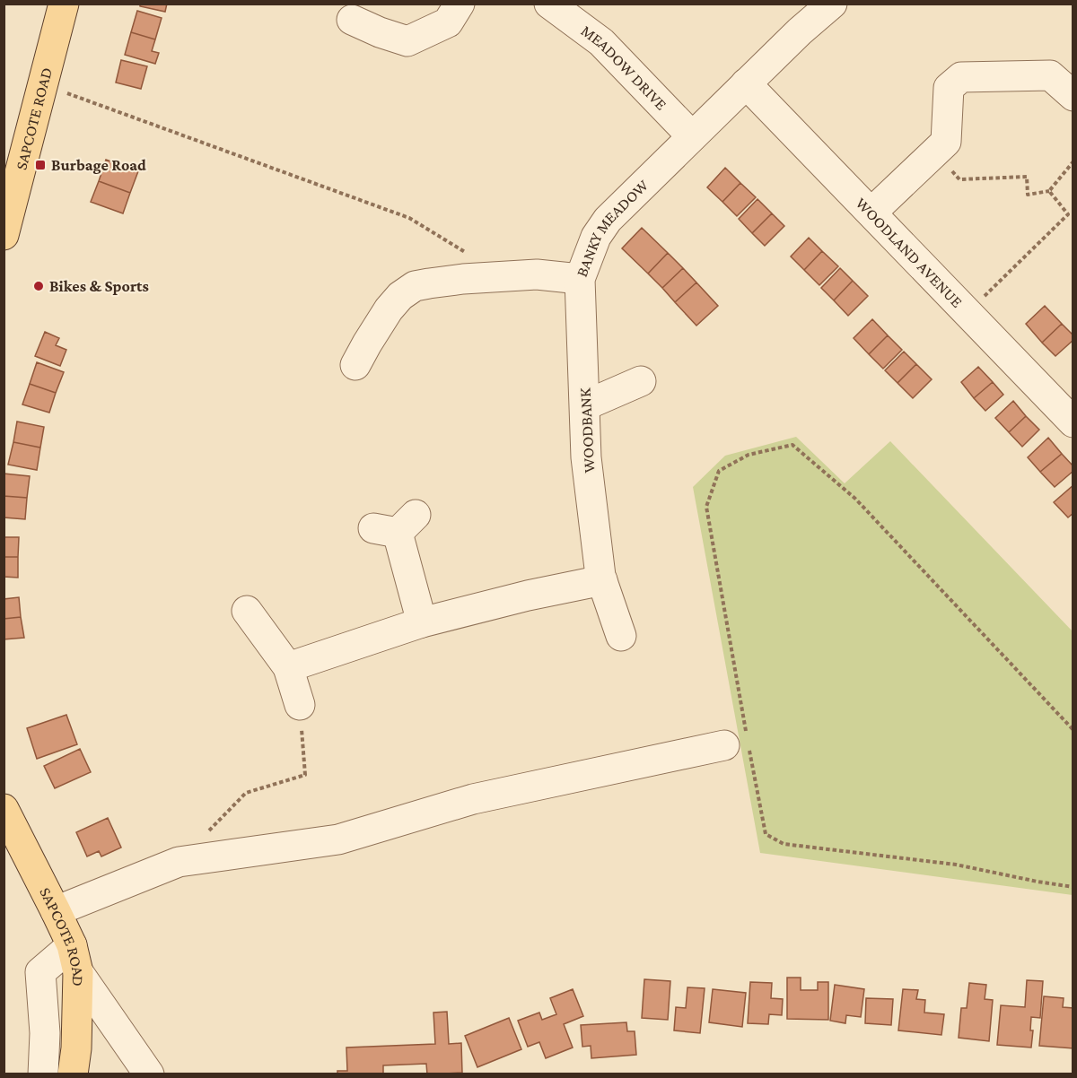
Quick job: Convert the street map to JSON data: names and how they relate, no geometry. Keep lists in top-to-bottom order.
{
  "streets": {
    "main road": ["SAPCOTE ROAD"],
    "street": [
      "MEADOW DRIVE",
      "BANKY MEADOW",
      "WOODLAND AVENUE",
      "WOODBANK"
    ]
  },
  "crossings": [
    ["MEADOW DRIVE", "BANKY MEADOW"],
    ["BANKY MEADOW", "WOODLAND AVENUE"],
    ["BANKY MEADOW", "WOODBANK"]
  ],
  "places": {
    "transit": ["Burbage Road"],
    "other": ["Bikes & Sports"]
  }
}
